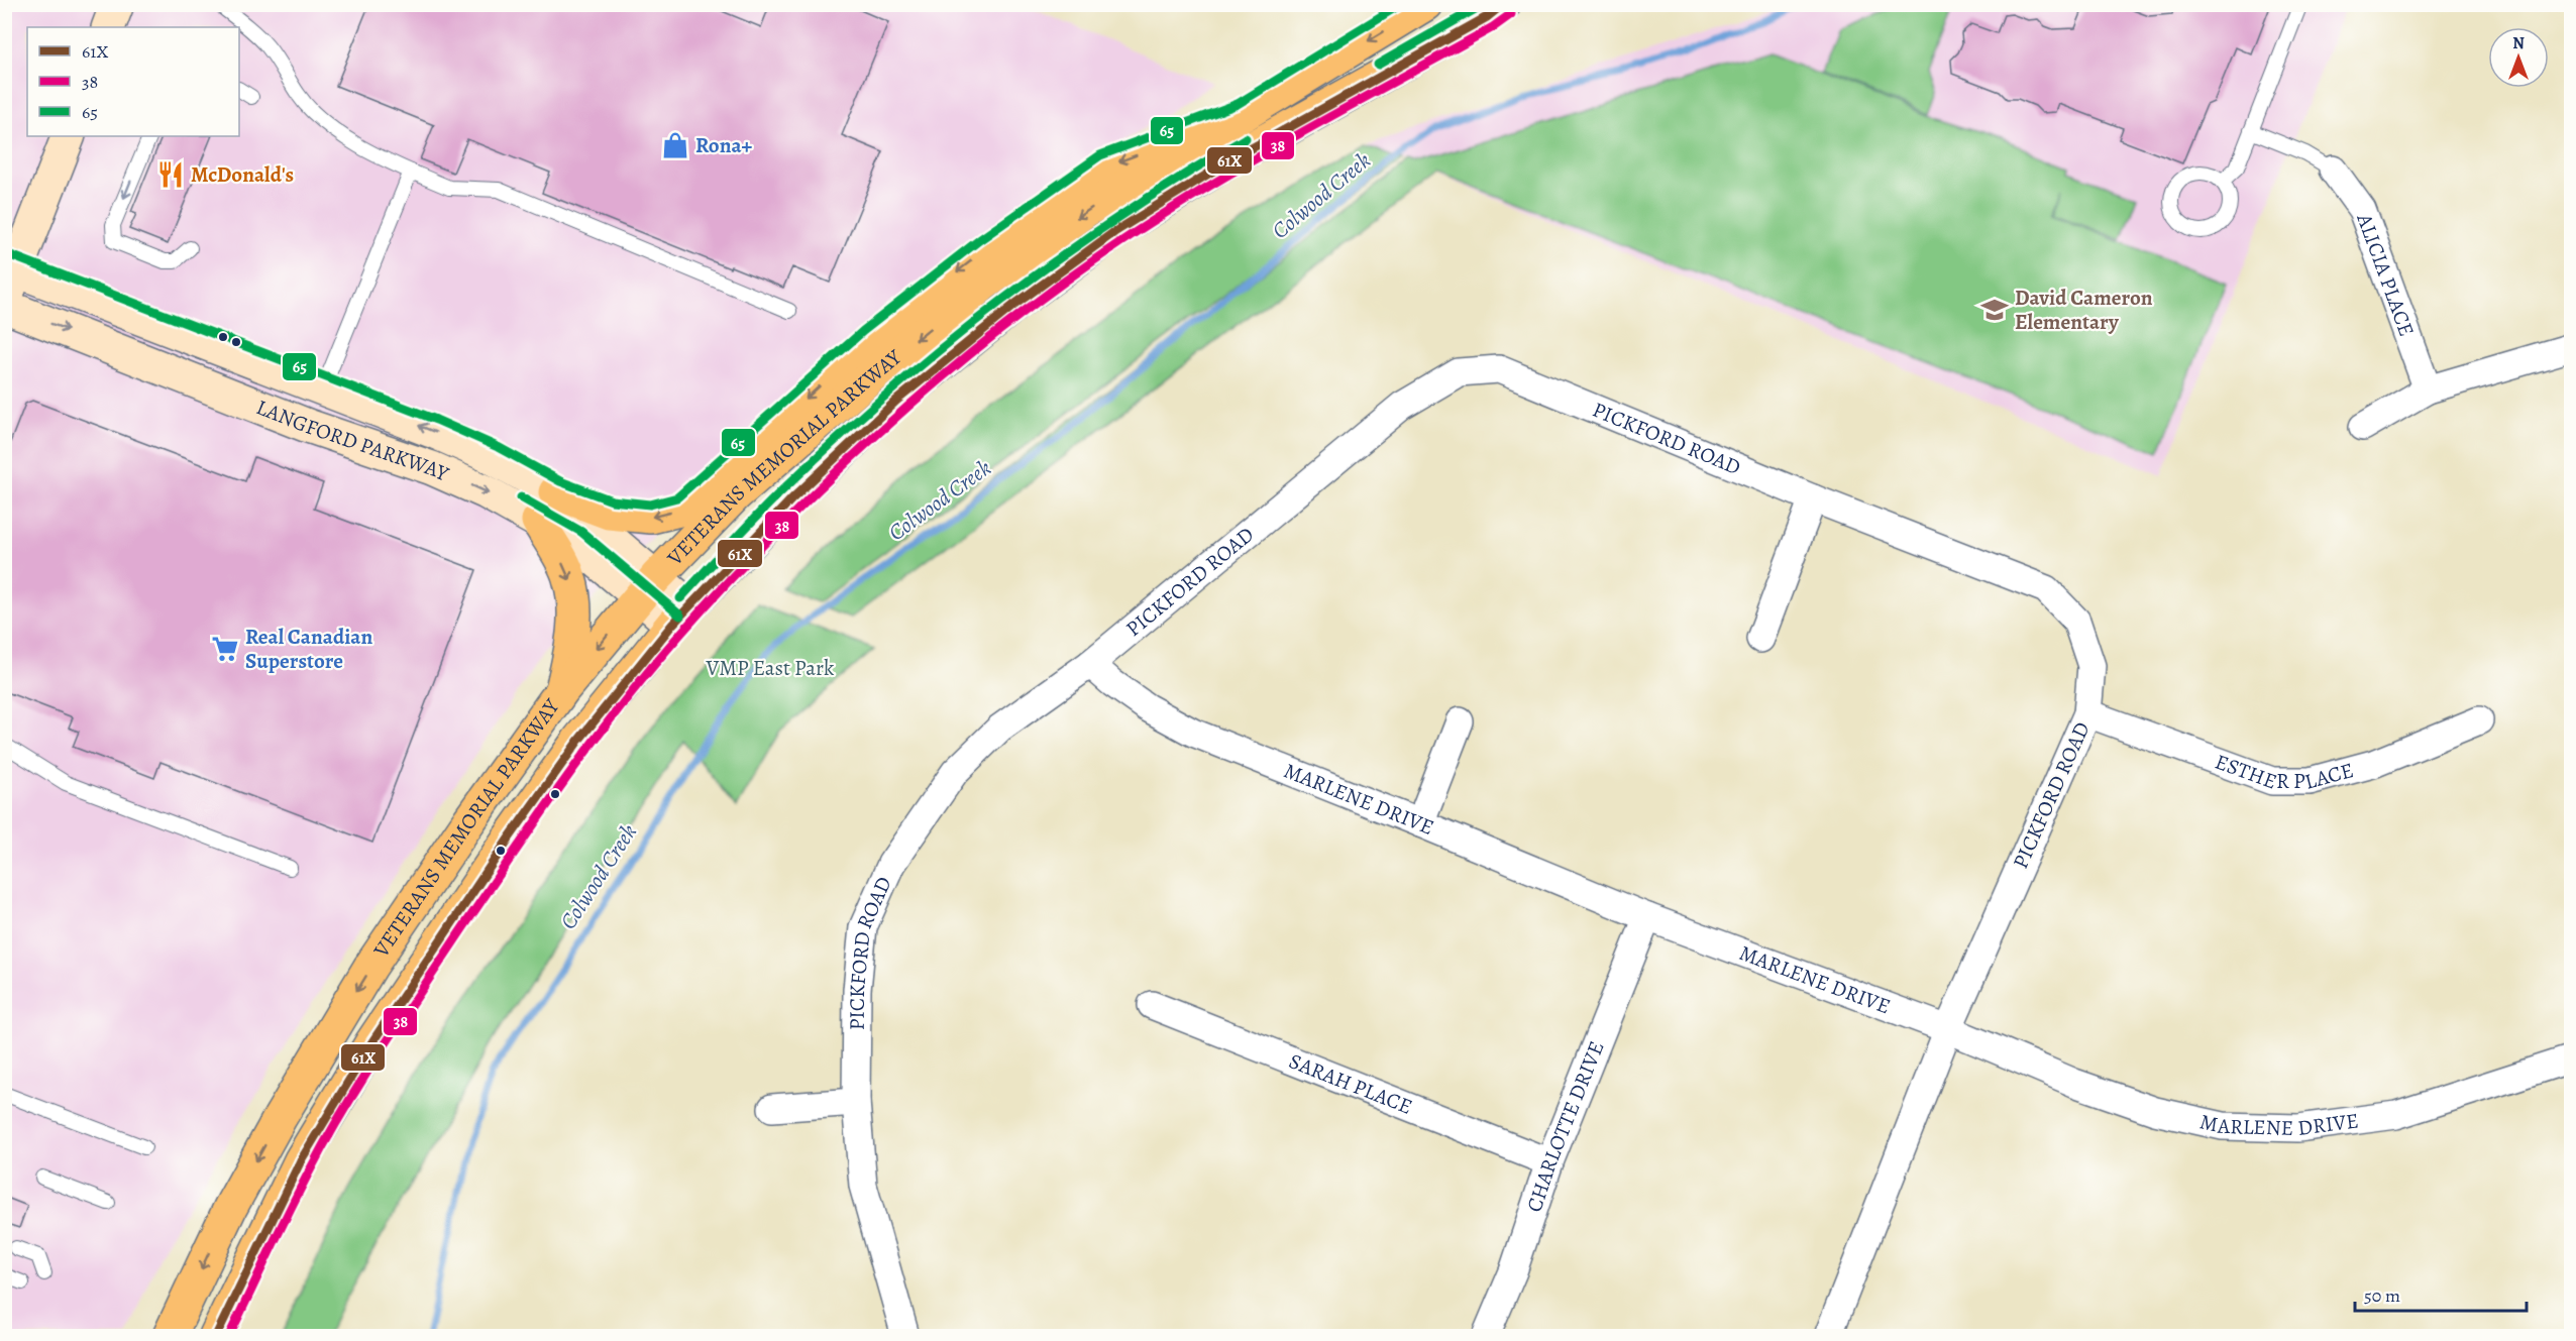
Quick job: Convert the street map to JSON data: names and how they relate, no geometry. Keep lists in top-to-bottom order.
{
  "streets": {
    "main road": ["LANGFORD PARKWAY", "VETERANS MEMORIAL PARKWAY"],
    "street": [
      "ALICIA PLACE",
      "PICKFORD ROAD",
      "ESTHER PLACE",
      "MARLENE DRIVE",
      "SARAH PLACE",
      "CHARLOTTE DRIVE"
    ]
  },
  "crossings": [
    ["PICKFORD ROAD", "ESTHER PLACE"],
    ["PICKFORD ROAD", "MARLENE DRIVE"],
    ["LANGFORD PARKWAY", "VETERANS MEMORIAL PARKWAY"],
    ["MARLENE DRIVE", "CHARLOTTE DRIVE"],
    ["SARAH PLACE", "CHARLOTTE DRIVE"]
  ],
  "water": ["Colwood Creek"],
  "parks": ["VMP East Park"],
  "places": {
    "shop": ["Rona+"],
    "restaurant": ["McDonald's"],
    "school or university": ["David Cameron Elementary"],
    "supermarket": ["Real Canadian Superstore"]
  },
  "lines": ["transit line 61X", "transit line 65", "transit line 38"],
  "legend": ["61X", "38", "65"],
  "scale_bar": "50 m",
  "north": "top"
}
